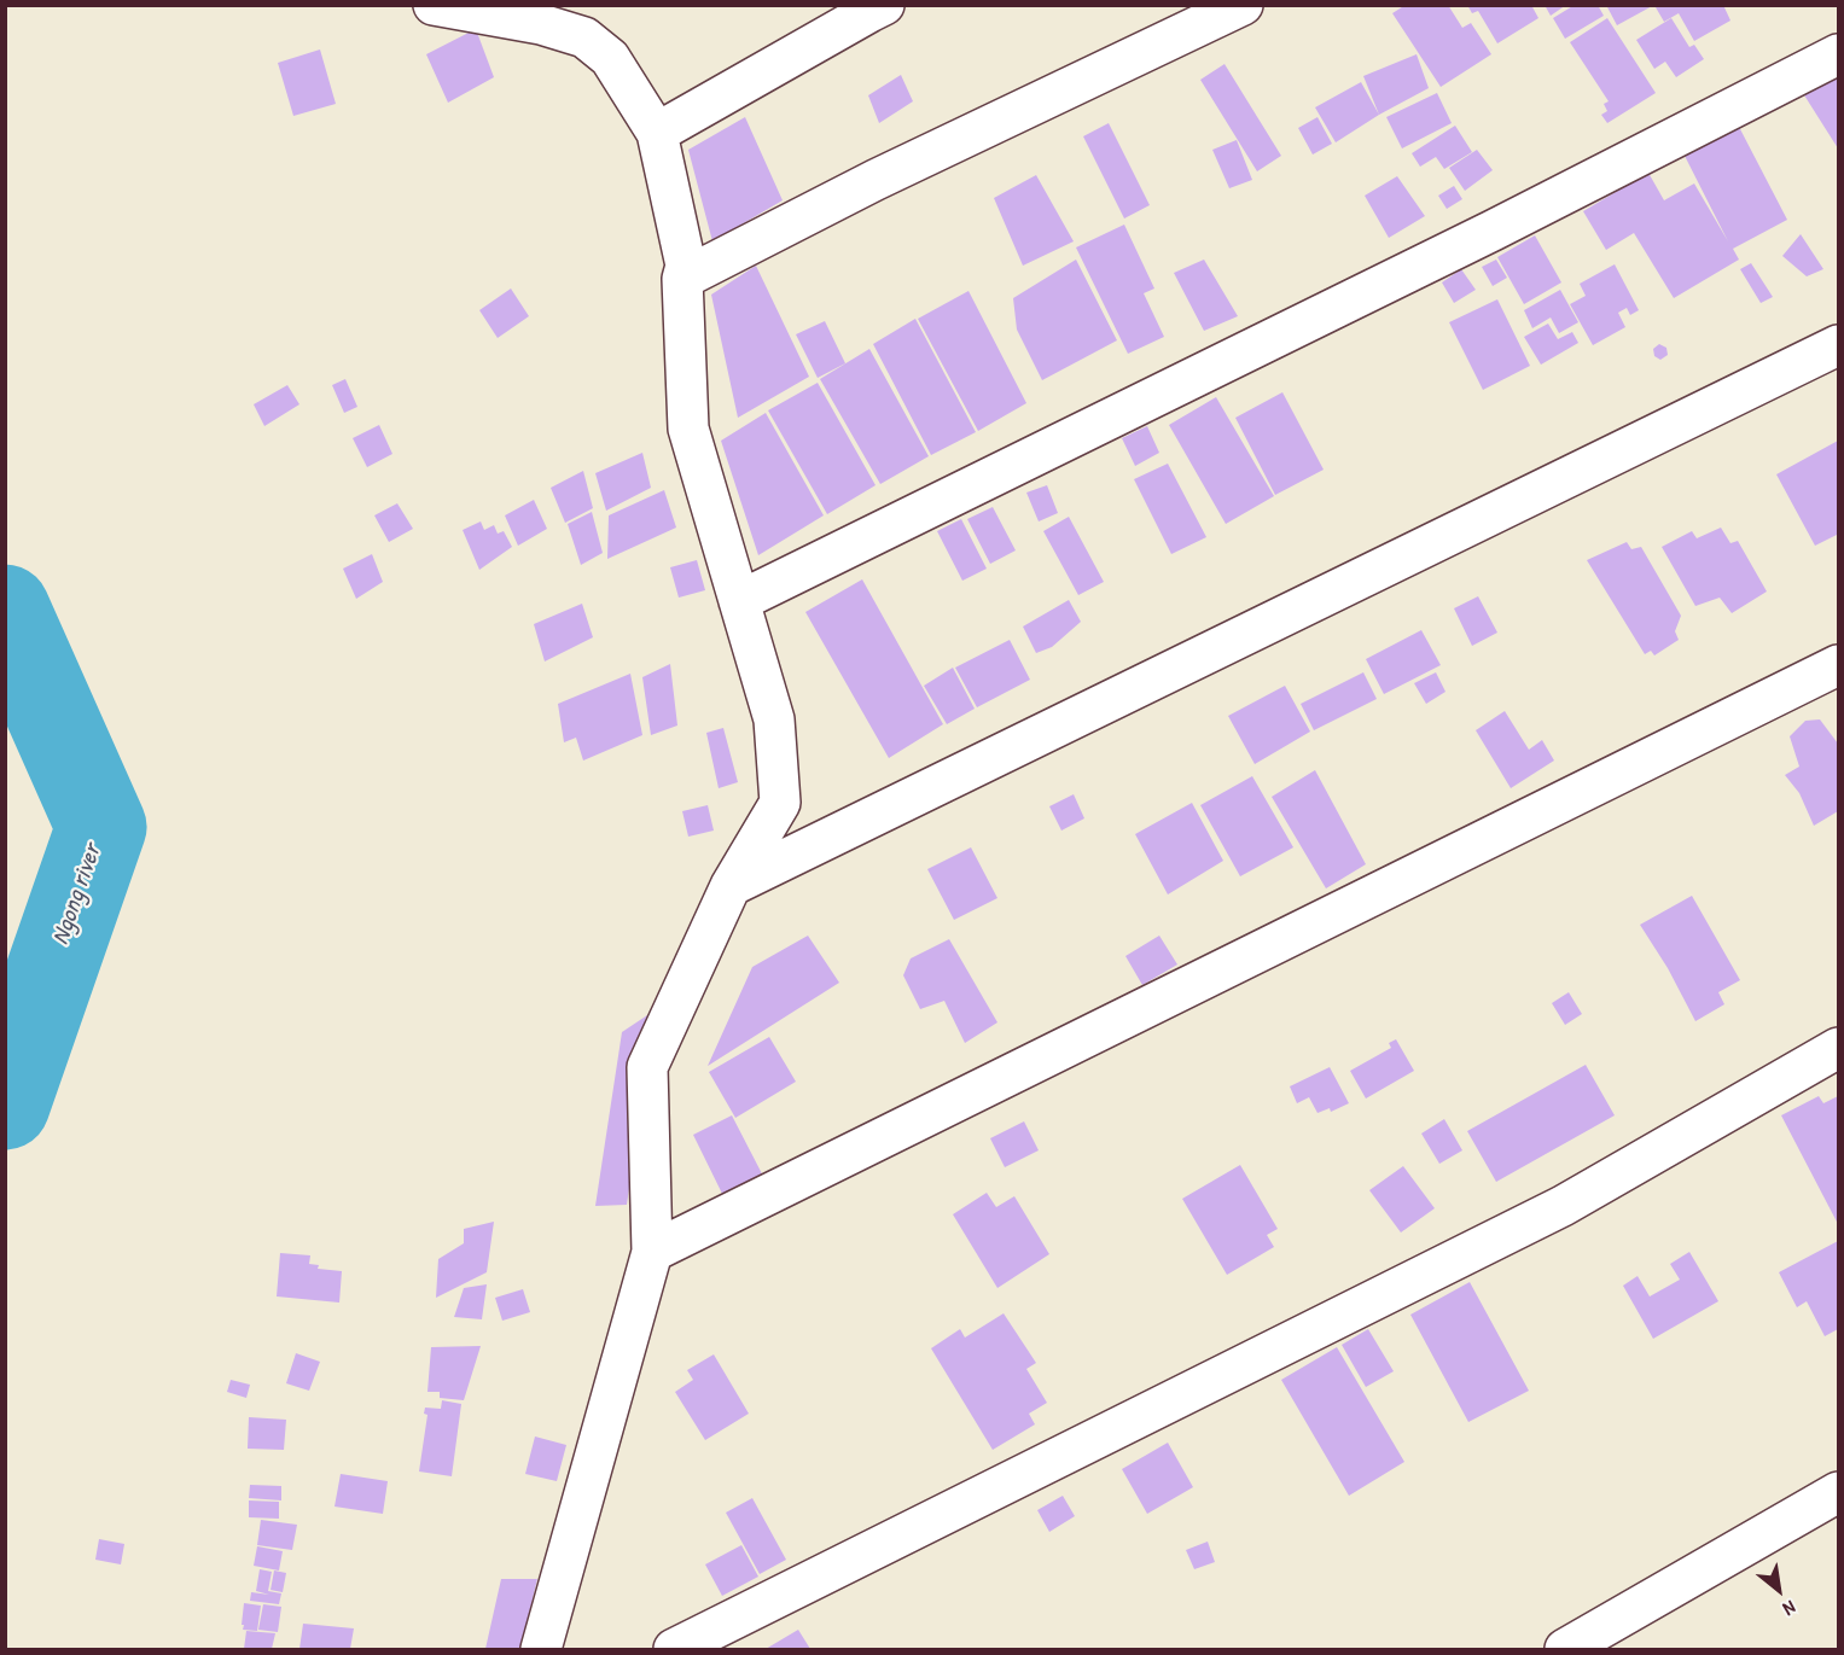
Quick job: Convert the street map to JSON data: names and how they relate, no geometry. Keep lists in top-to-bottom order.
{
  "water": ["Ngong river"],
  "north": "bottom right"
}
